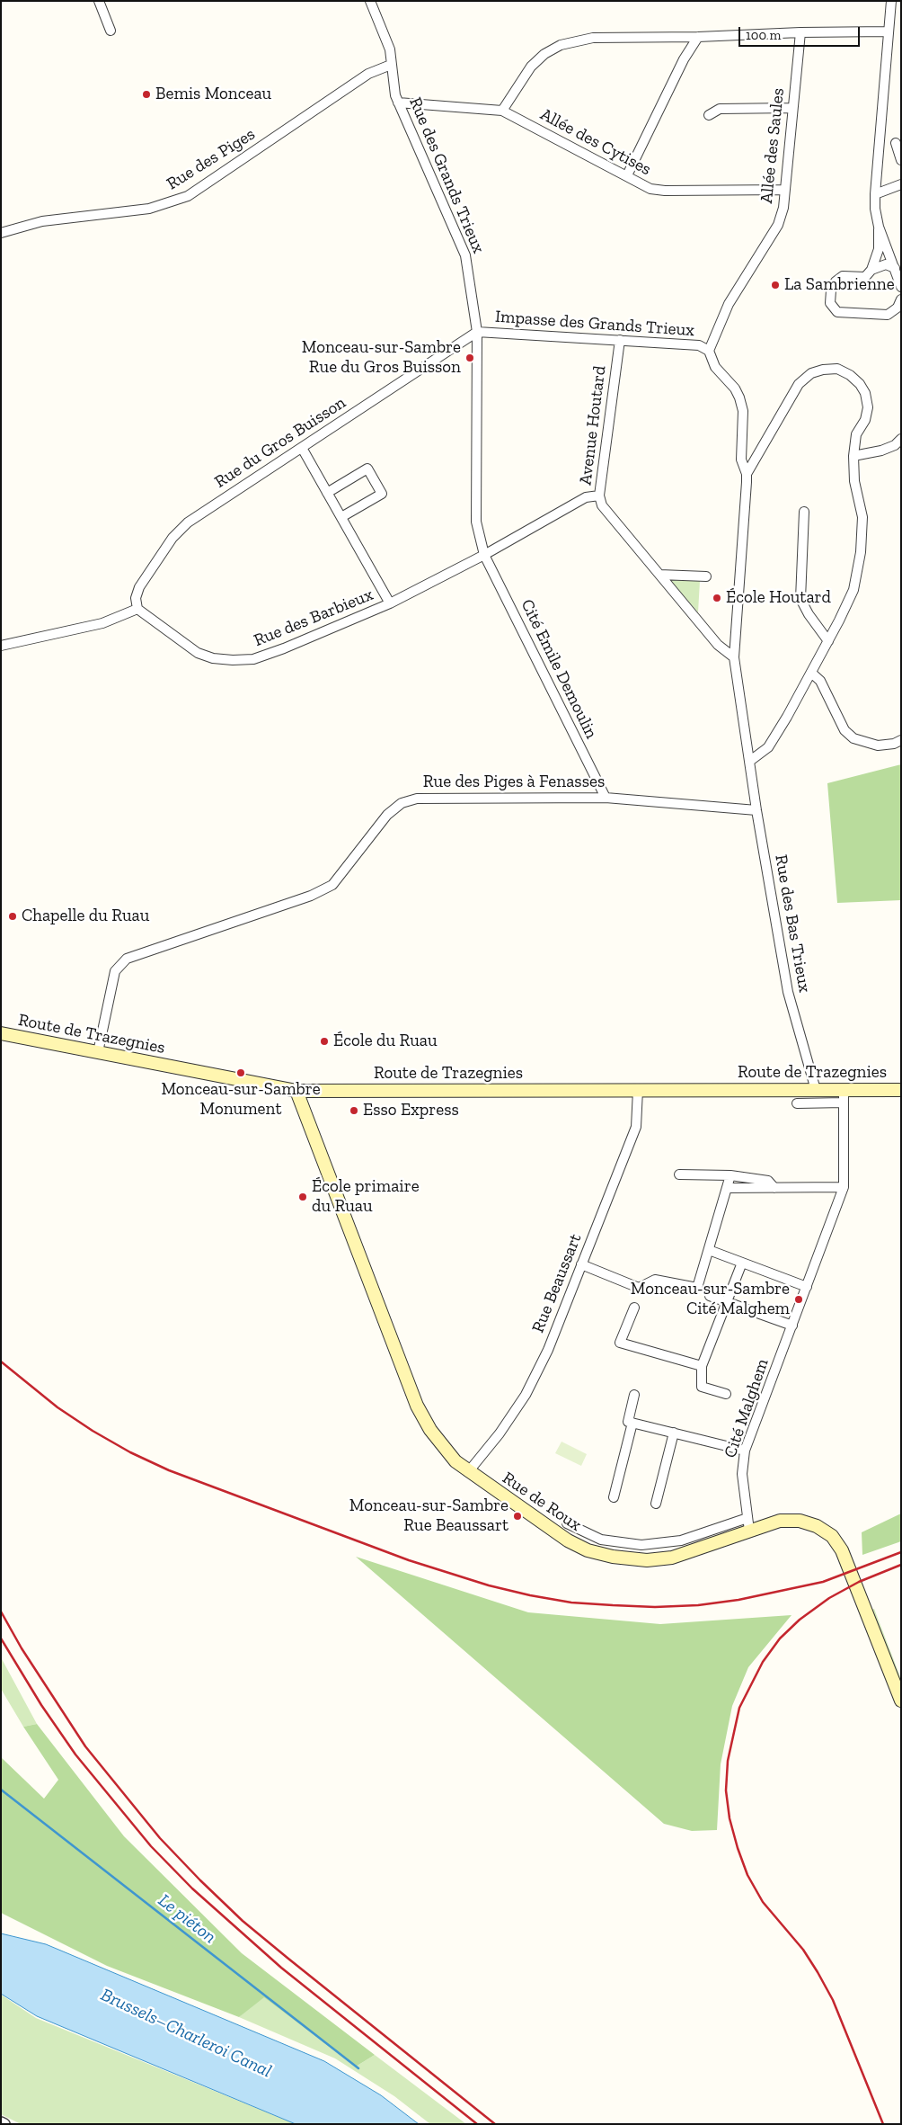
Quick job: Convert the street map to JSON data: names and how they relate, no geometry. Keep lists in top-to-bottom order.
{
  "streets": {
    "main road": ["Route de Trazegnies", "Rue de Roux"],
    "street": [
      "Allée des Cytises",
      "Allée des Saules",
      "Rue des Piges",
      "Rue des Grands Trieux",
      "Impasse des Grands Trieux",
      "Avenue Houtard",
      "Rue du Gros Buisson",
      "Rue des Barbieux",
      "Cité Emile Demoulin",
      "Rue des Piges à Fenasses",
      "Rue des Bas Trieux",
      "Rue Beaussart",
      "Cité Malghem"
    ]
  },
  "crossings": [
    ["Allée des Cytises", "Allée des Saules"],
    ["Allée des Saules", "Impasse des Grands Trieux"],
    ["Rue des Piges", "Rue des Grands Trieux"],
    ["Rue des Grands Trieux", "Impasse des Grands Trieux"],
    ["Rue des Grands Trieux", "Rue du Gros Buisson"],
    ["Rue des Grands Trieux", "Rue des Barbieux"],
    ["Rue des Grands Trieux", "Cité Emile Demoulin"],
    ["Impasse des Grands Trieux", "Avenue Houtard"],
    ["Impasse des Grands Trieux", "Rue du Gros Buisson"],
    ["Avenue Houtard", "Rue des Barbieux"],
    ["Avenue Houtard", "Rue des Bas Trieux"],
    ["Rue du Gros Buisson", "Rue des Barbieux"],
    ["Rue des Barbieux", "Cité Emile Demoulin"],
    ["Cité Emile Demoulin", "Rue des Piges à Fenasses"],
    ["Rue des Piges à Fenasses", "Rue des Bas Trieux"],
    ["Rue des Piges à Fenasses", "Route de Trazegnies"],
    ["Rue des Bas Trieux", "Route de Trazegnies"],
    ["Route de Trazegnies", "Rue Beaussart"],
    ["Route de Trazegnies", "Cité Malghem"],
    ["Route de Trazegnies", "Rue de Roux"],
    ["Rue Beaussart", "Rue de Roux"],
    ["Cité Malghem", "Rue de Roux"]
  ],
  "water": ["Le piéton", "Brussels–Charleroi Canal"],
  "places": [
    "Bemis Monceau",
    "La Sambrienne",
    "Monceau-sur-Sambre Rue du Gros Buisson",
    "École Houtard",
    "Chapelle du Ruau",
    "École du Ruau",
    "Monceau-sur-Sambre Monument",
    "Esso Express",
    "École primaire du Ruau",
    "Monceau-sur-Sambre Cité Malghem",
    "Monceau-sur-Sambre Rue Beaussart"
  ],
  "scale_bar": "100 m"
}
